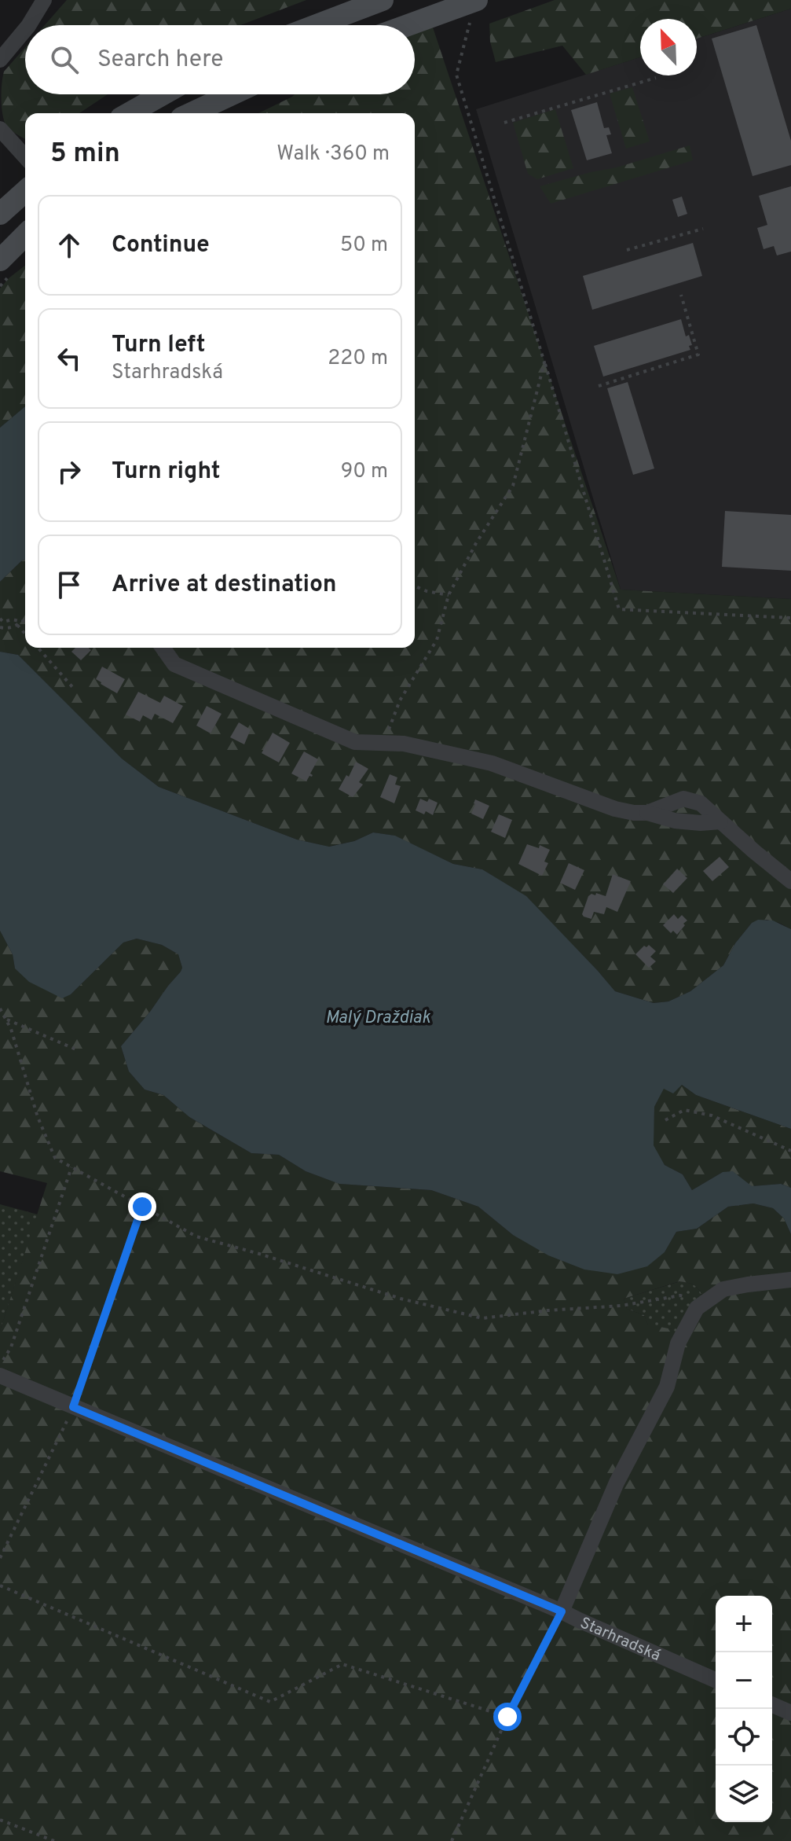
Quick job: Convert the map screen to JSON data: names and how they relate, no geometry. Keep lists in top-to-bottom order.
{
  "streets": {
    "street": ["Starhradská"]
  },
  "water": ["Malý Draždiak"],
  "north": "top left",
  "page": {
    "search": "Search here",
    "heading": ["5 min", "Walk · 360 m"],
    "list": [
      ["Continue", "50 m"],
      ["Turn left", "Starhradská", "220 m"],
      ["Turn right", "90 m"],
      "Arrive at destination"
    ],
    "map_buttons": ["+", "−"]
  }
}
